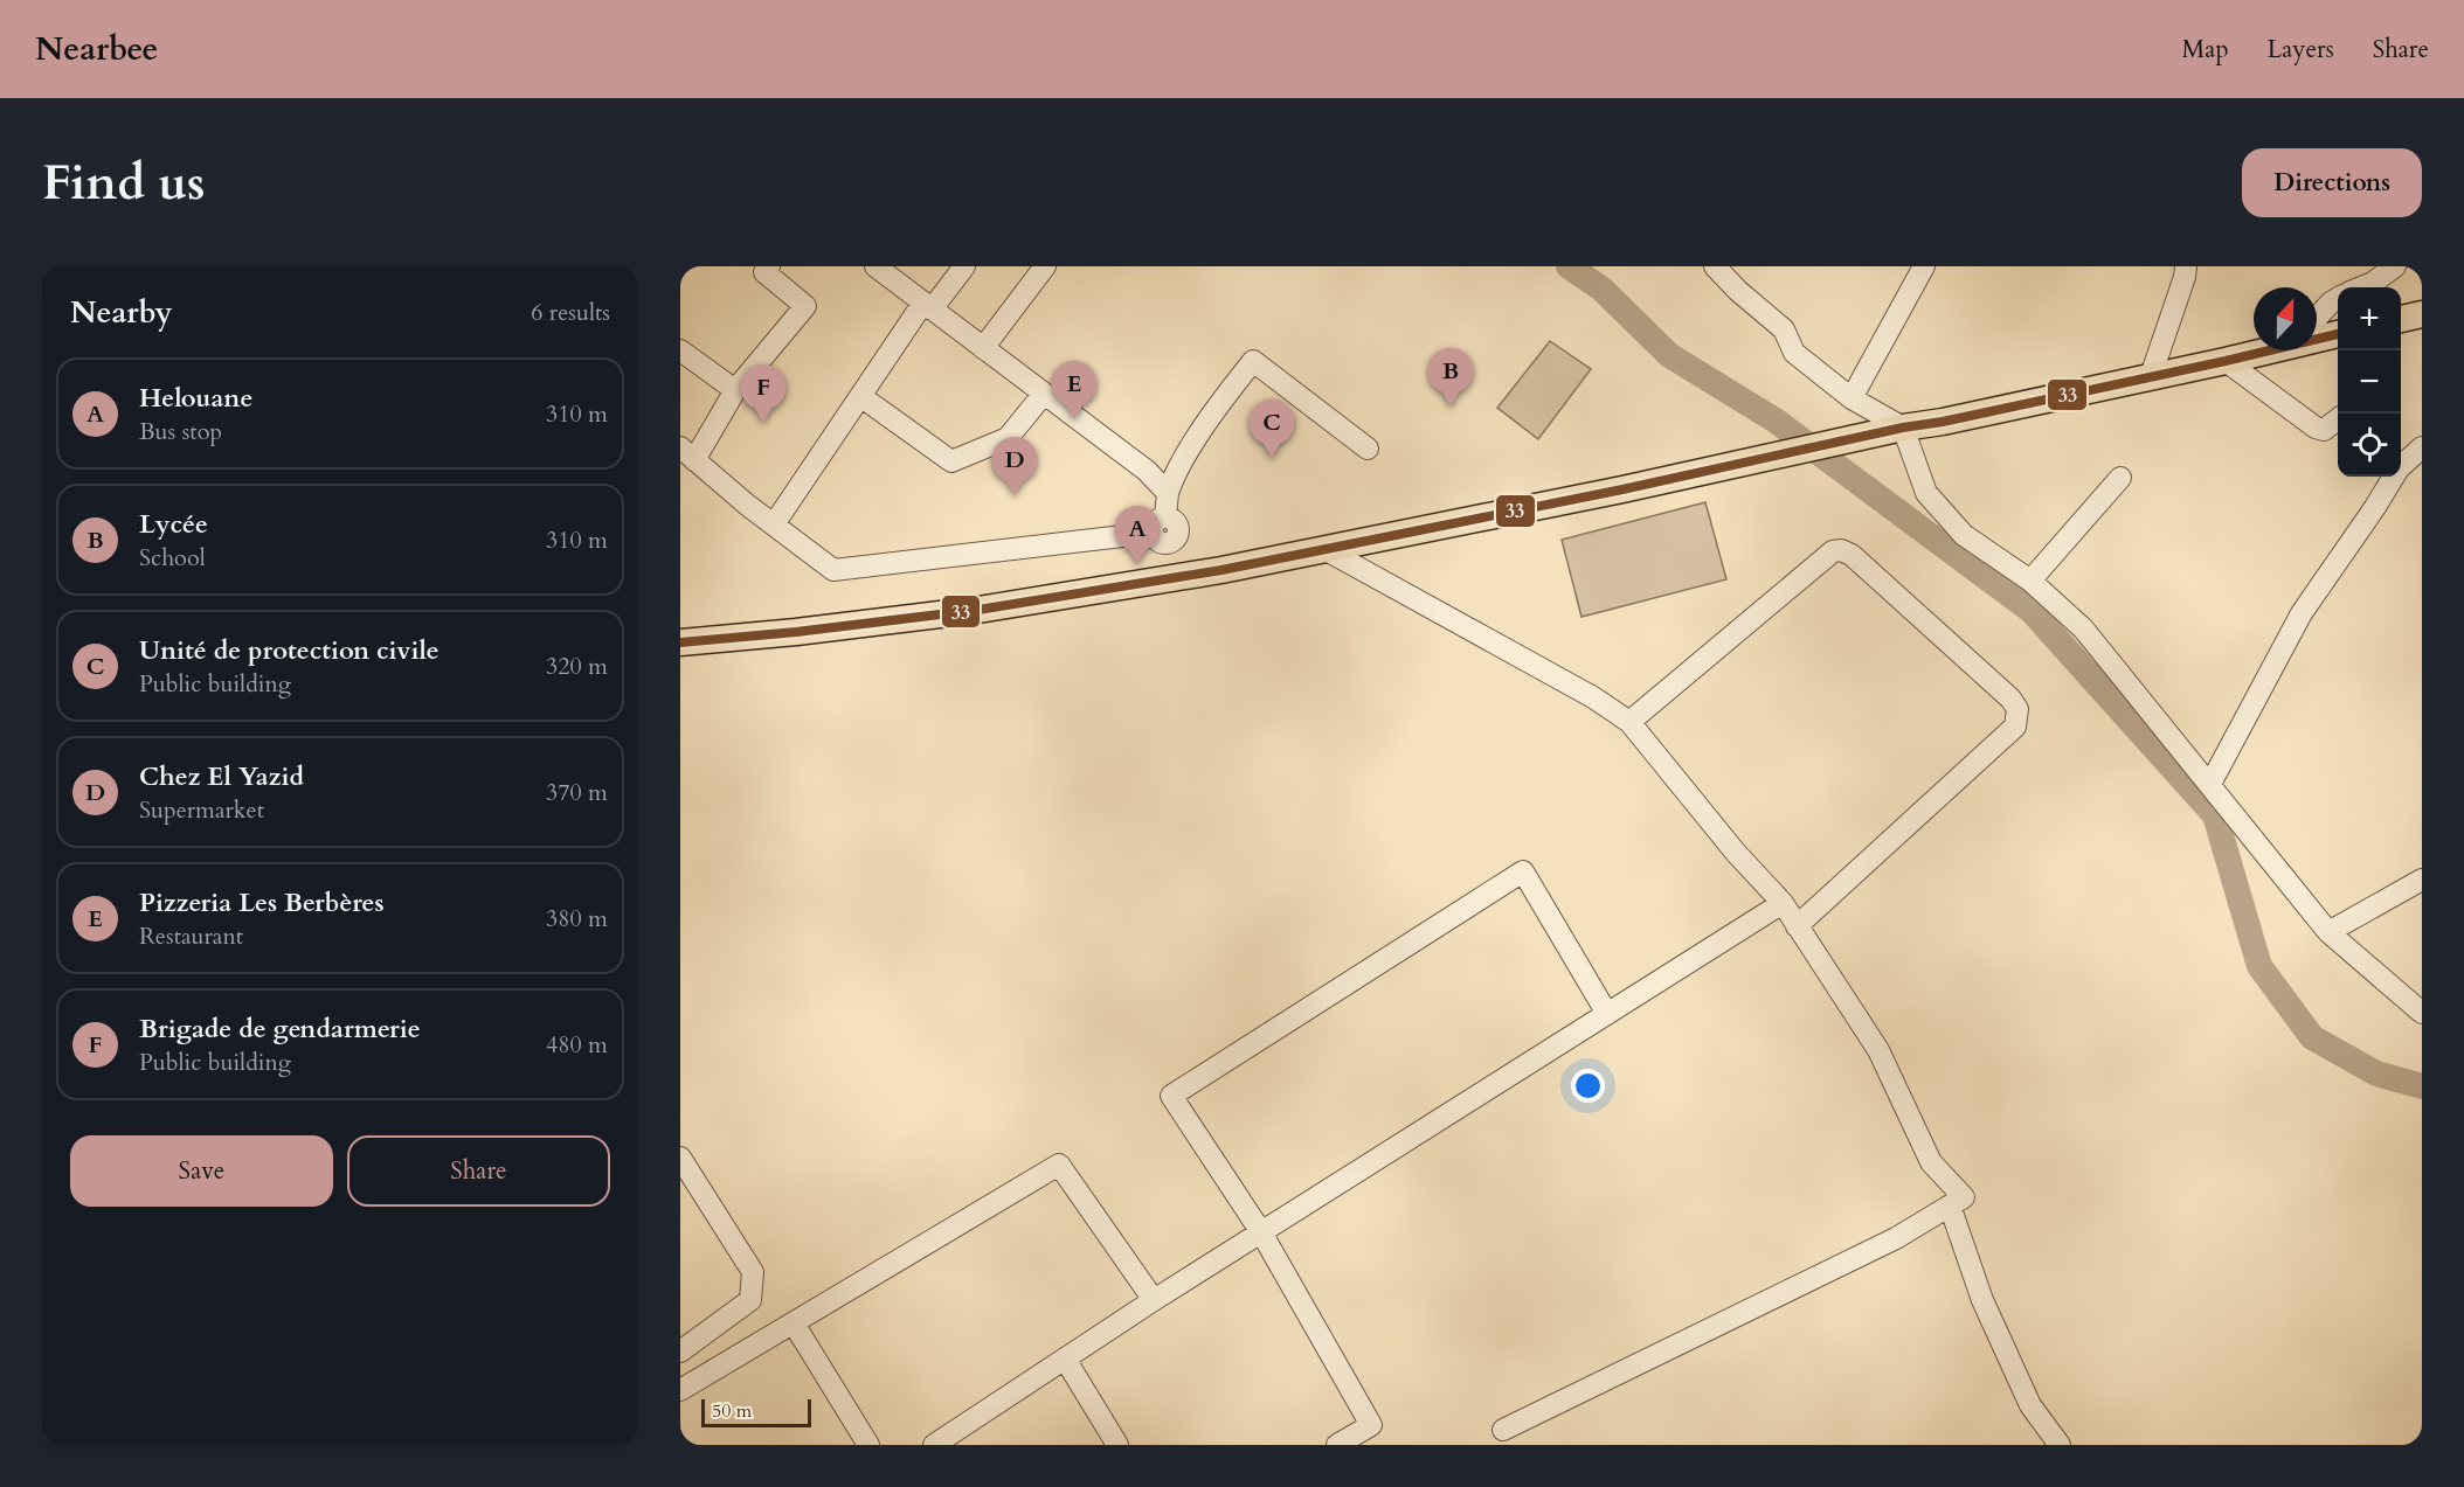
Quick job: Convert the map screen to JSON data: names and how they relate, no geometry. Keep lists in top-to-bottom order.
{
  "lines": ["transit line 33"],
  "scale_bar": "50 m",
  "north": "top",
  "page": {
    "header": "Nearbee",
    "nav": ["Map", "Layers", "Share"],
    "buttons": [
      "Directions",
      ["Save", "Share"]
    ],
    "title": "Find us",
    "heading": ["Nearby", "6 results"],
    "map_buttons": ["+", "−"],
    "pins": [
      "B",
      "E",
      "F",
      "C",
      "D",
      "A"
    ],
    "list": [
      {
        "mark": "A",
        "name": "Helouane",
        "note": "Bus stop",
        "value": "310 m"
      },
      {
        "mark": "B",
        "name": "Lycée",
        "note": "School",
        "value": "310 m"
      },
      {
        "mark": "C",
        "name": "Unité de protection civile",
        "note": "Public building",
        "value": "320 m"
      },
      {
        "mark": "D",
        "name": "Chez El Yazid",
        "note": "Supermarket",
        "value": "370 m"
      },
      {
        "mark": "E",
        "name": "Pizzeria Les Berbères",
        "note": "Restaurant",
        "value": "380 m"
      },
      {
        "mark": "F",
        "name": "Brigade de gendarmerie",
        "note": "Public building",
        "value": "480 m"
      }
    ],
    "scale": "50 m"
  }
}
